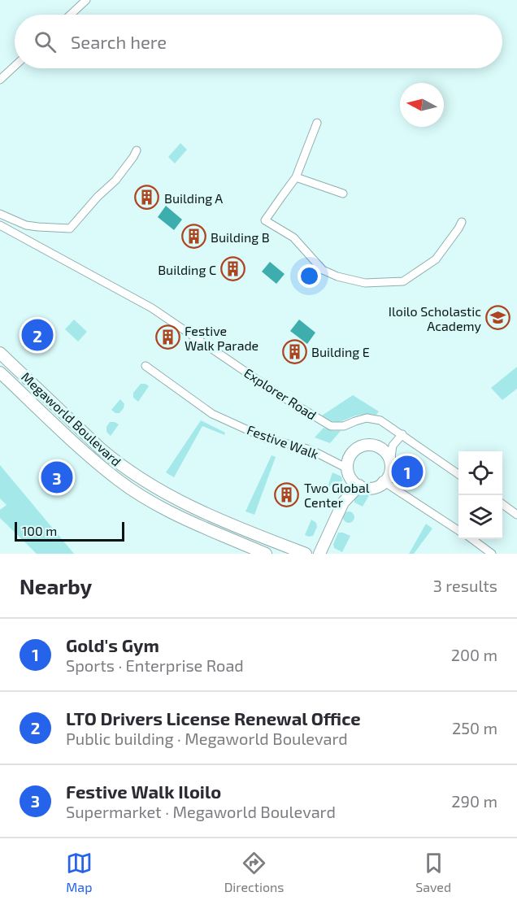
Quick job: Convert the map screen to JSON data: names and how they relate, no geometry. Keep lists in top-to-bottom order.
{
  "streets": {
    "main road": ["Megaworld Boulevard"],
    "street": ["Explorer Road", "Festive Walk"]
  },
  "places": {
    "building": [
      "Building A",
      "Building B",
      "Building C",
      "Festive Walk Parade",
      "Building E",
      "Two Global Center"
    ],
    "school or university": ["Iloilo Scholastic Academy"]
  },
  "scale_bar": "100 m",
  "north": "left",
  "page": {
    "search": "Search here",
    "pins": ["2", "1", "3"],
    "scale": "100 m",
    "heading": ["Nearby", "3 results"],
    "list": [
      {
        "mark": "1",
        "name": "Gold's Gym",
        "note": "Sports · Enterprise Road",
        "value": "200 m"
      },
      {
        "mark": "2",
        "name": "LTO Drivers License Renewal Office",
        "note": "Public building · Megaworld Boulevard",
        "value": "250 m"
      },
      {
        "mark": "3",
        "name": "Festive Walk Iloilo",
        "note": "Supermarket · Megaworld Boulevard",
        "value": "290 m"
      }
    ],
    "nav": ["Map", "Directions", "Saved"]
  }
}
